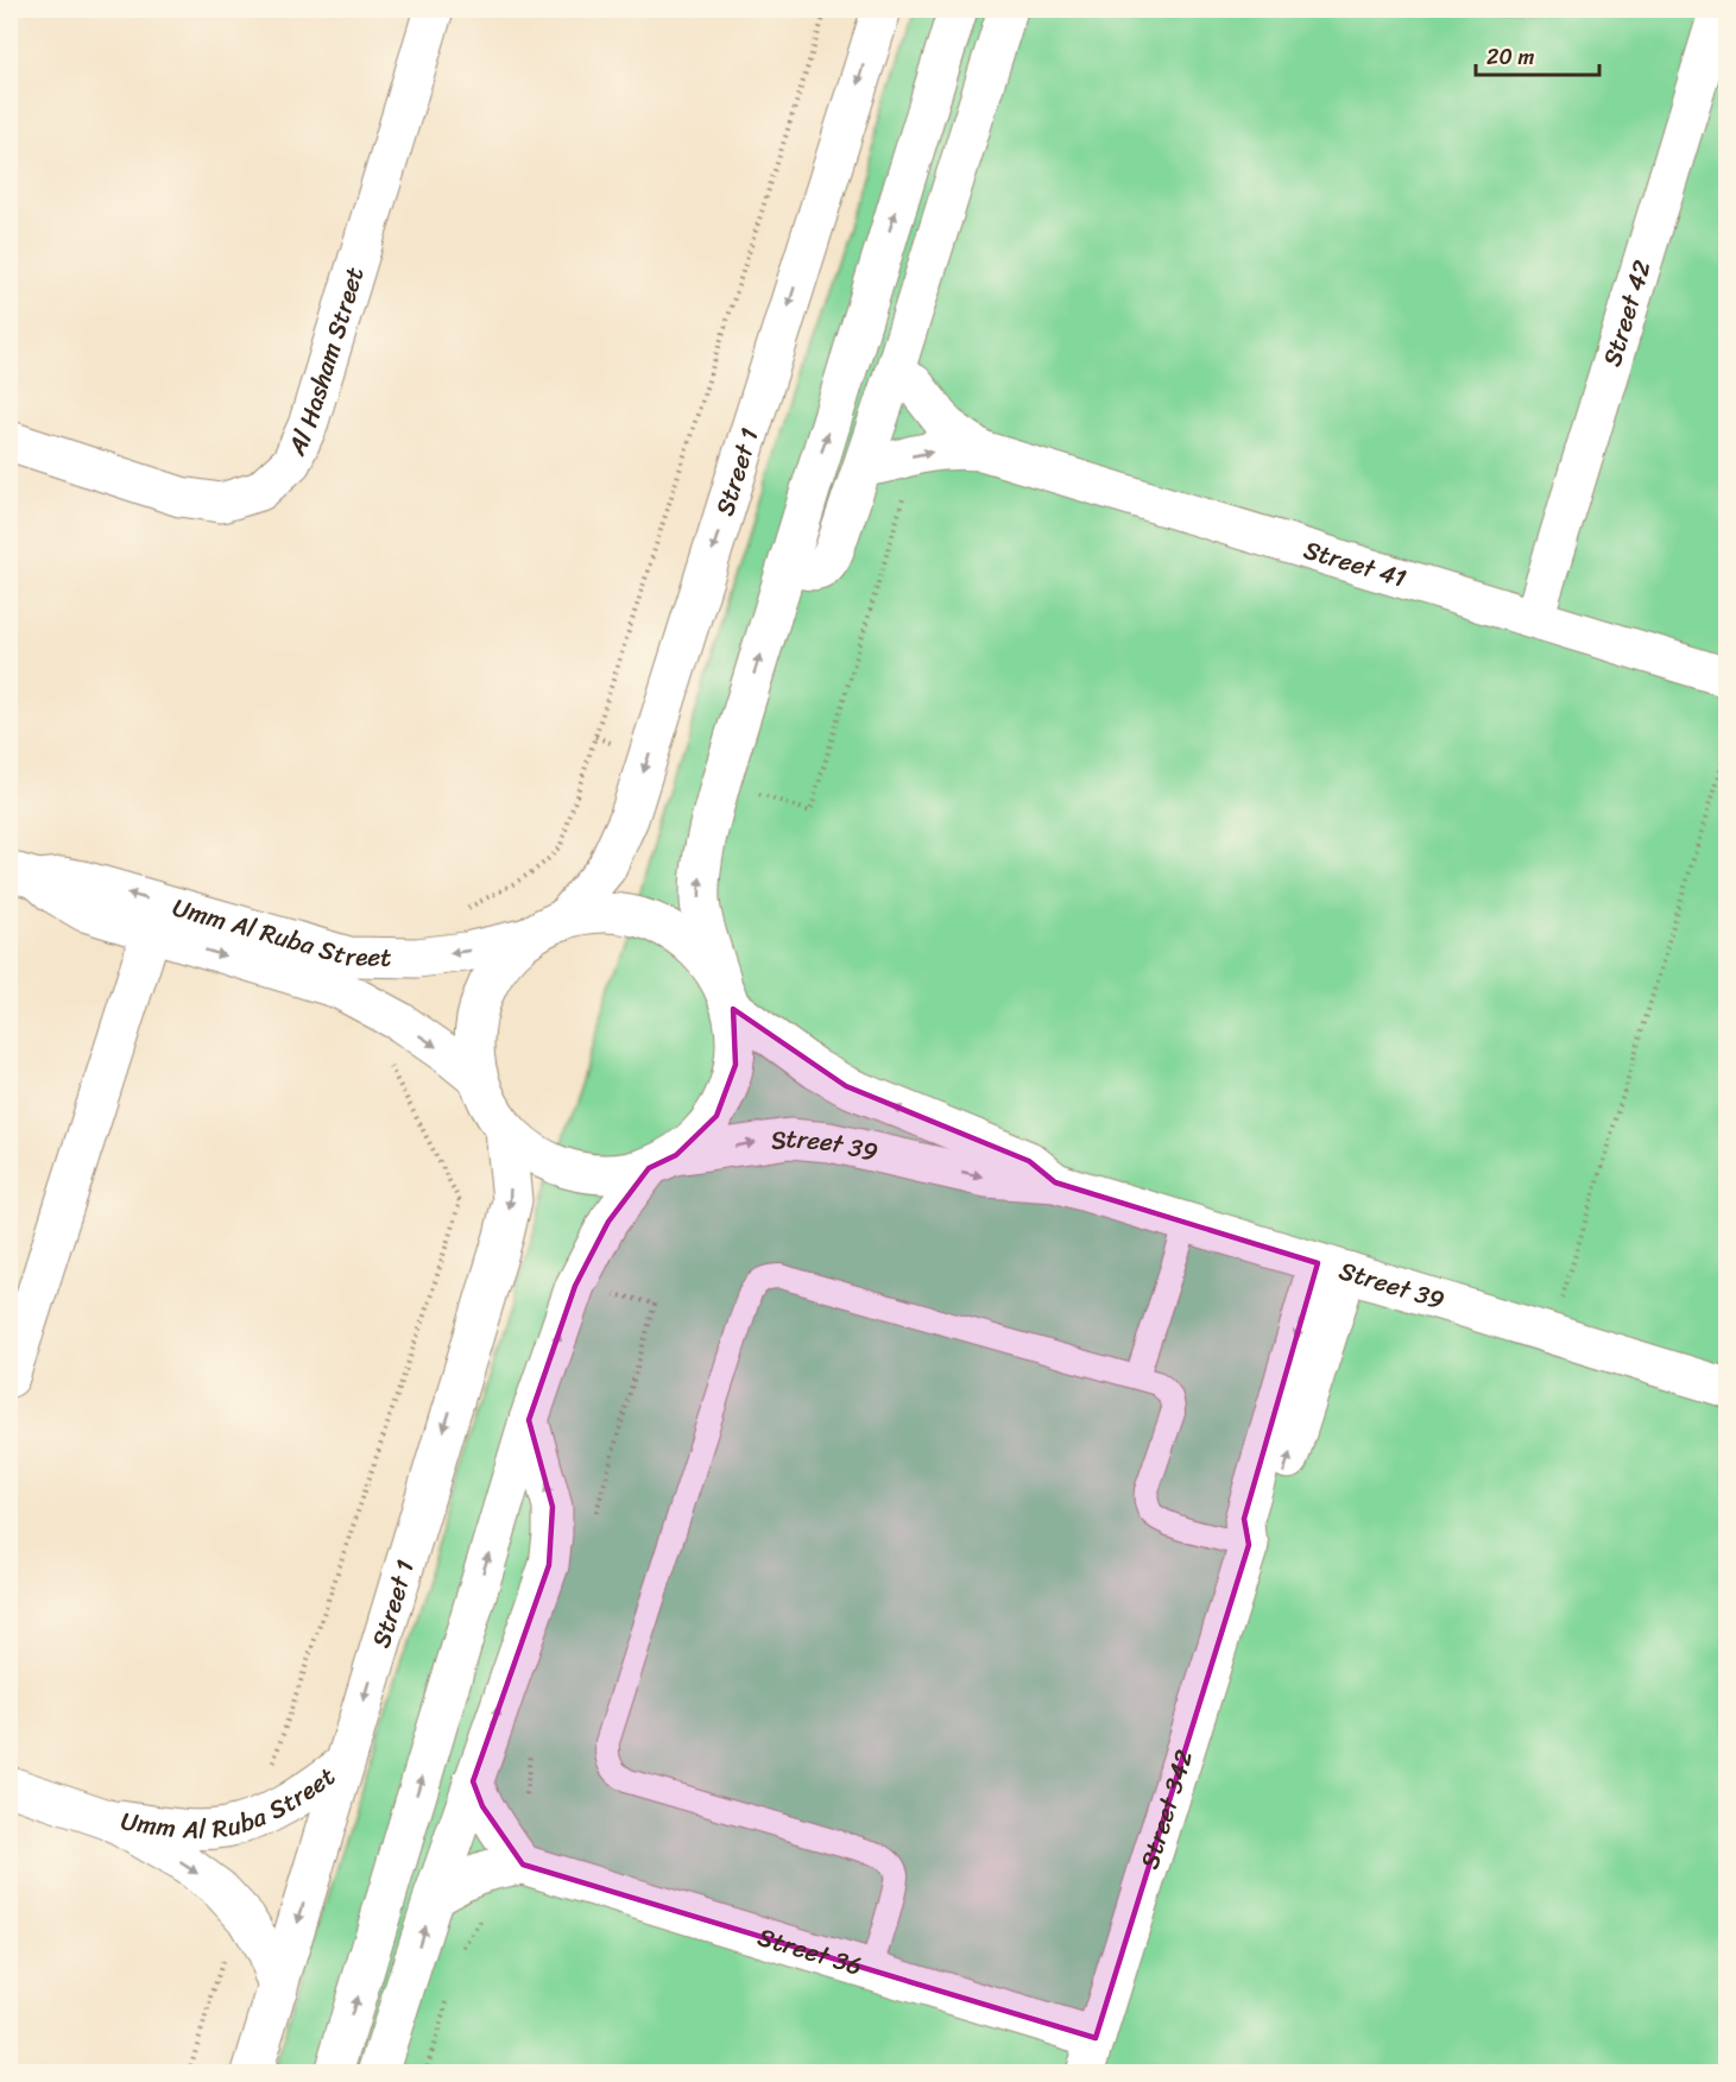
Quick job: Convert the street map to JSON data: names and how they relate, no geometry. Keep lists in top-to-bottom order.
{
  "streets": {
    "street": [
      "Street 42",
      "Al Hasham Street",
      "Street 1",
      "Street 41",
      "Umm Al Ruba Street",
      "Street 39",
      "Street 342",
      "Street 36"
    ]
  },
  "crossings": [
    ["Street 42", "Street 41"],
    ["Street 1", "Umm Al Ruba Street"],
    ["Street 1", "Street 39"],
    ["Street 39", "Street 342"],
    ["Street 342", "Street 36"]
  ],
  "scale_bar": "20 m"
}
